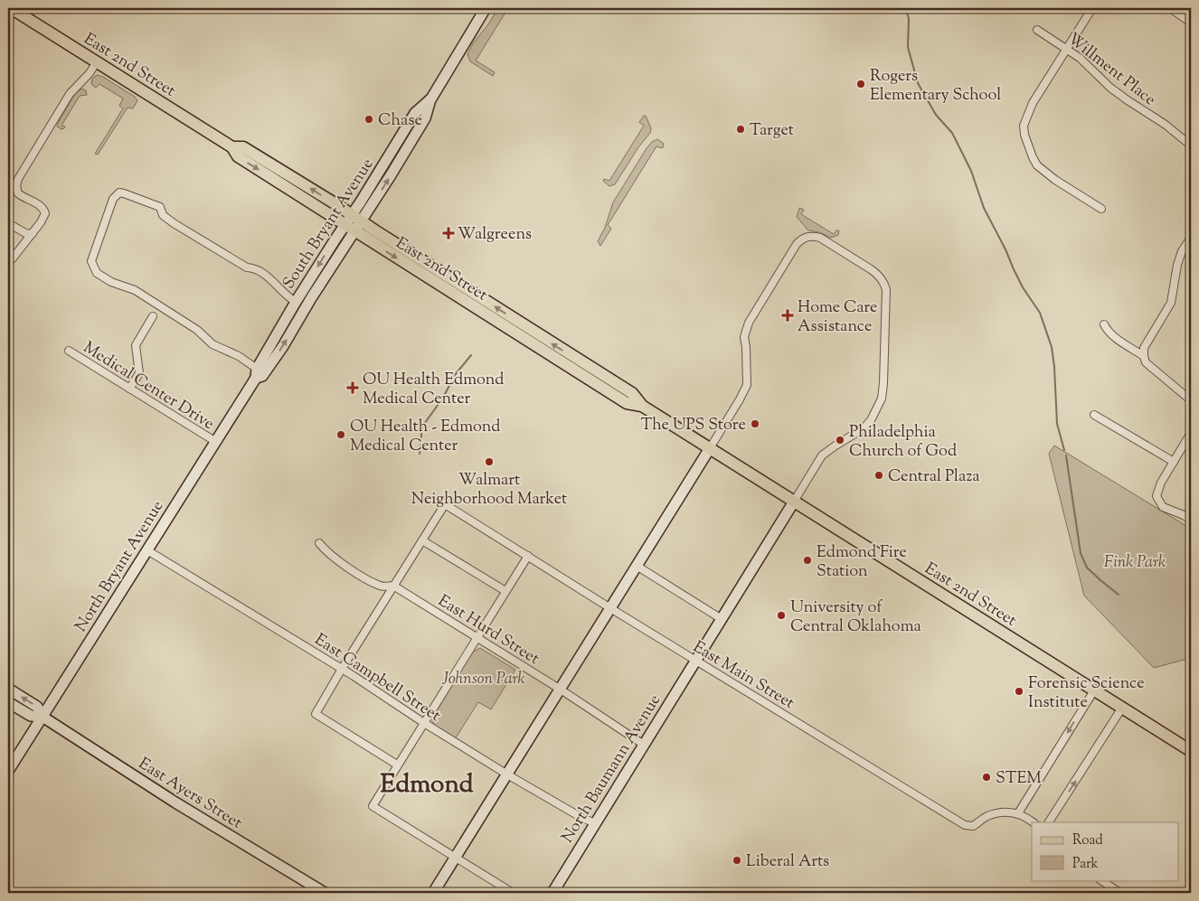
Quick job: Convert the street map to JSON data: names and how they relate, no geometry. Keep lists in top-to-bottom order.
{
  "streets": {
    "main road": ["East 2nd Street"],
    "street": [
      "Willment Place",
      "South Bryant Avenue",
      "Medical Center Drive",
      "North Bryant Avenue",
      "East Hurd Street",
      "East Main Street",
      "East Campbell Street",
      "North Baumann Avenue",
      "East Ayers Street"
    ]
  },
  "crossings": [
    ["East 2nd Street", "South Bryant Avenue"],
    ["East 2nd Street", "North Baumann Avenue"],
    ["South Bryant Avenue", "North Bryant Avenue"],
    ["Medical Center Drive", "North Bryant Avenue"],
    ["North Bryant Avenue", "East Campbell Street"],
    ["North Bryant Avenue", "East Ayers Street"],
    ["East Hurd Street", "North Baumann Avenue"],
    ["East Main Street", "North Baumann Avenue"],
    ["East Campbell Street", "North Baumann Avenue"]
  ],
  "districts": ["Edmond"],
  "parks": ["Fink Park", "Johnson Park"],
  "places": {
    "other": [
      "Rogers Elementary School",
      "Chase",
      "Target",
      "The UPS Store",
      "OU Health - Edmond Medical Center",
      "Philadelphia Church of God",
      "Walmart Neighborhood Market",
      "Central Plaza",
      "Edmond Fire Station",
      "University of Central Oklahoma",
      "Forensic Science Institute",
      "STEM",
      "Liberal Arts"
    ],
    "health": ["Walgreens", "Home Care Assistance", "OU Health Edmond Medical Center"]
  },
  "legend": ["Road", "Park"]
}
